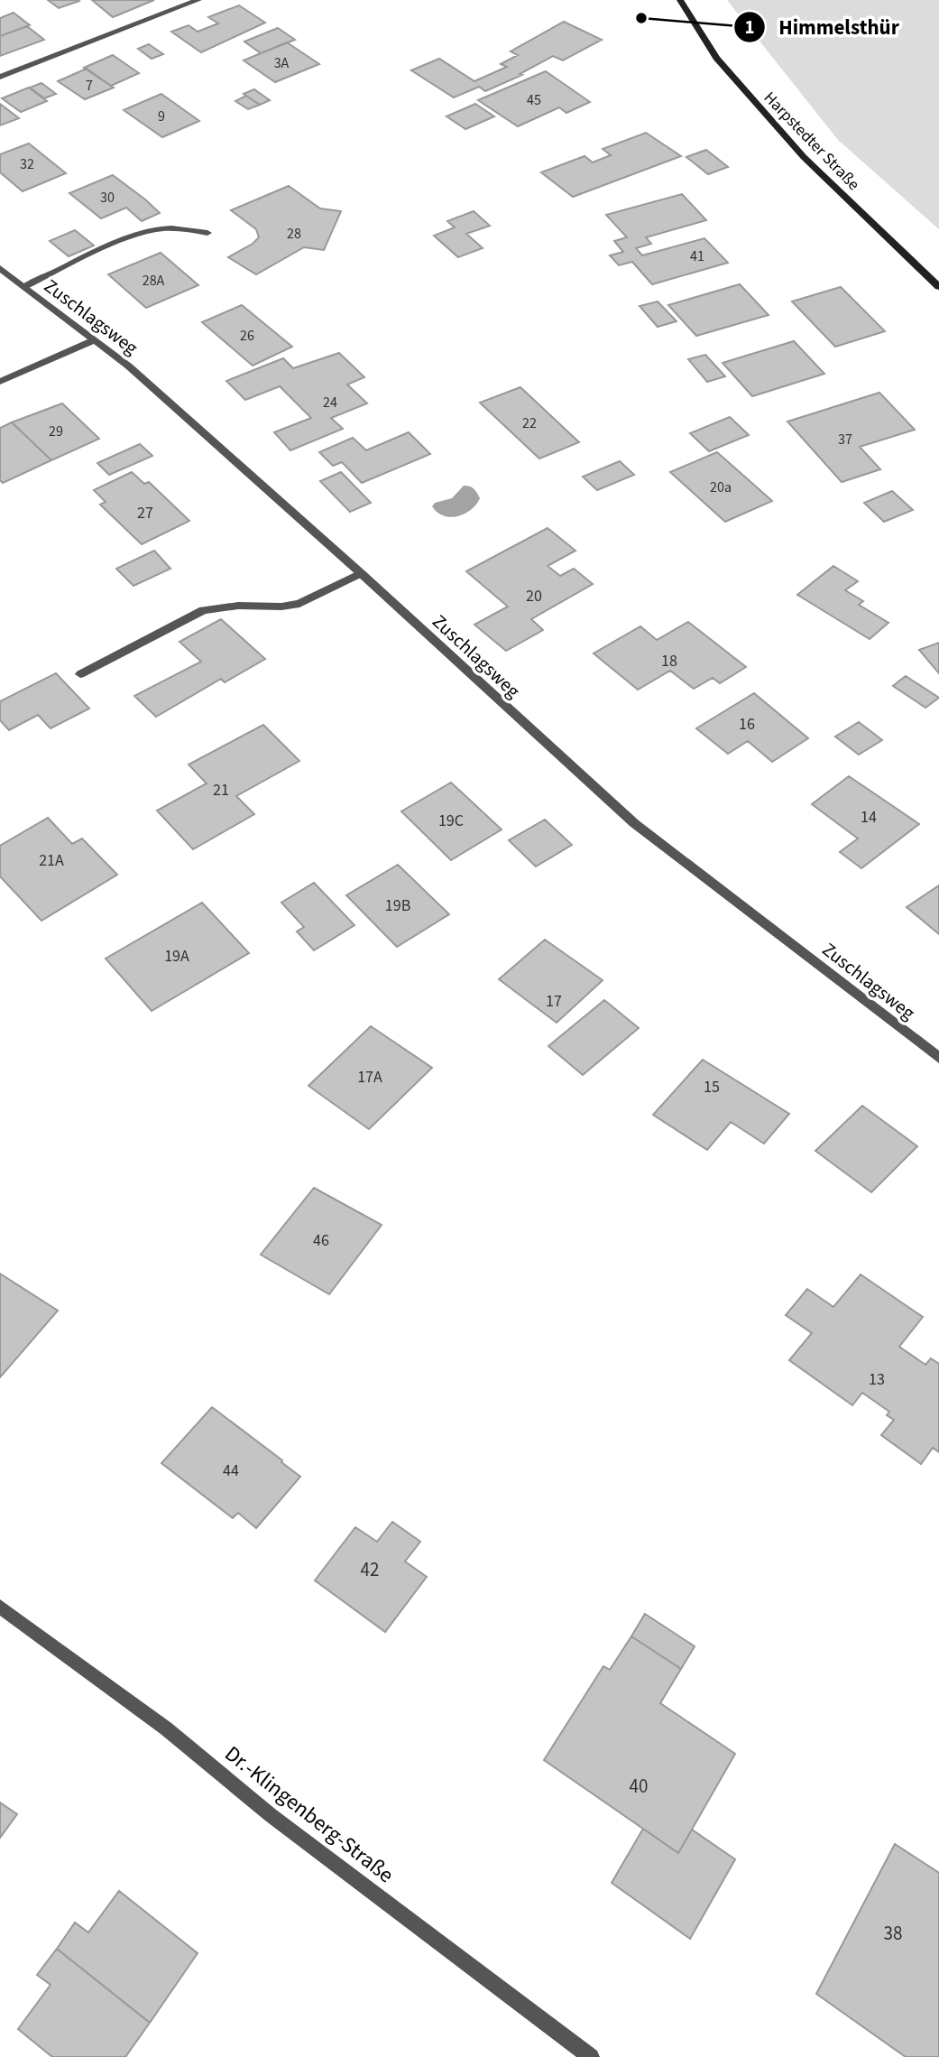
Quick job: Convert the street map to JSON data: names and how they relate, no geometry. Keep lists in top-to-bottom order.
{
  "streets": {
    "main road": ["Harpstedter Straße"],
    "street": ["Zuschlagsweg", "Dr.-Klingenberg-Straße"]
  },
  "places": ["Himmelsthür"],
  "house_numbers": [
    "3A",
    "7",
    "45",
    "9",
    "32",
    "30",
    "28",
    "41",
    "28A",
    "26",
    "24",
    "22",
    "29",
    "37",
    "20a",
    "27",
    "20",
    "18",
    "16",
    "21",
    "14",
    "19C",
    "21A",
    "19B",
    "19A",
    "17",
    "17A",
    "15",
    "46",
    "13",
    "44",
    "42",
    "40",
    "38"
  ]
}
